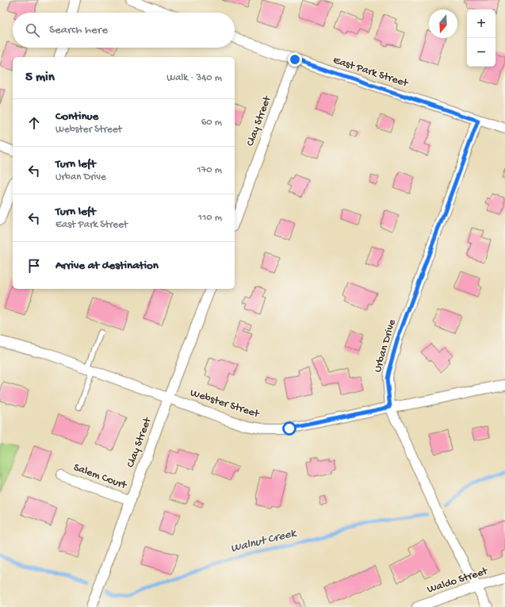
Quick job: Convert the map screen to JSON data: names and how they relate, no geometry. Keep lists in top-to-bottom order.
{
  "streets": {
    "street": [
      "East Park Street",
      "Clay Street",
      "Urban Drive",
      "Webster Street",
      "Salem Court",
      "Waldo Street"
    ]
  },
  "crossings": [
    ["East Park Street", "Clay Street"],
    ["East Park Street", "Urban Drive"],
    ["Clay Street", "Webster Street"],
    ["Clay Street", "Salem Court"],
    ["Urban Drive", "Webster Street"],
    ["Urban Drive", "Waldo Street"]
  ],
  "water": ["Walnut Creek"],
  "north": "bottom",
  "page": {
    "map_buttons": ["+", "−"],
    "search": "Search here",
    "heading": ["5 min", "Walk · 340 m"],
    "list": [
      ["Continue", "Webster Street", "60 m"],
      ["Turn left", "Urban Drive", "170 m"],
      ["Turn left", "East Park Street", "110 m"],
      "Arrive at destination"
    ]
  }
}
